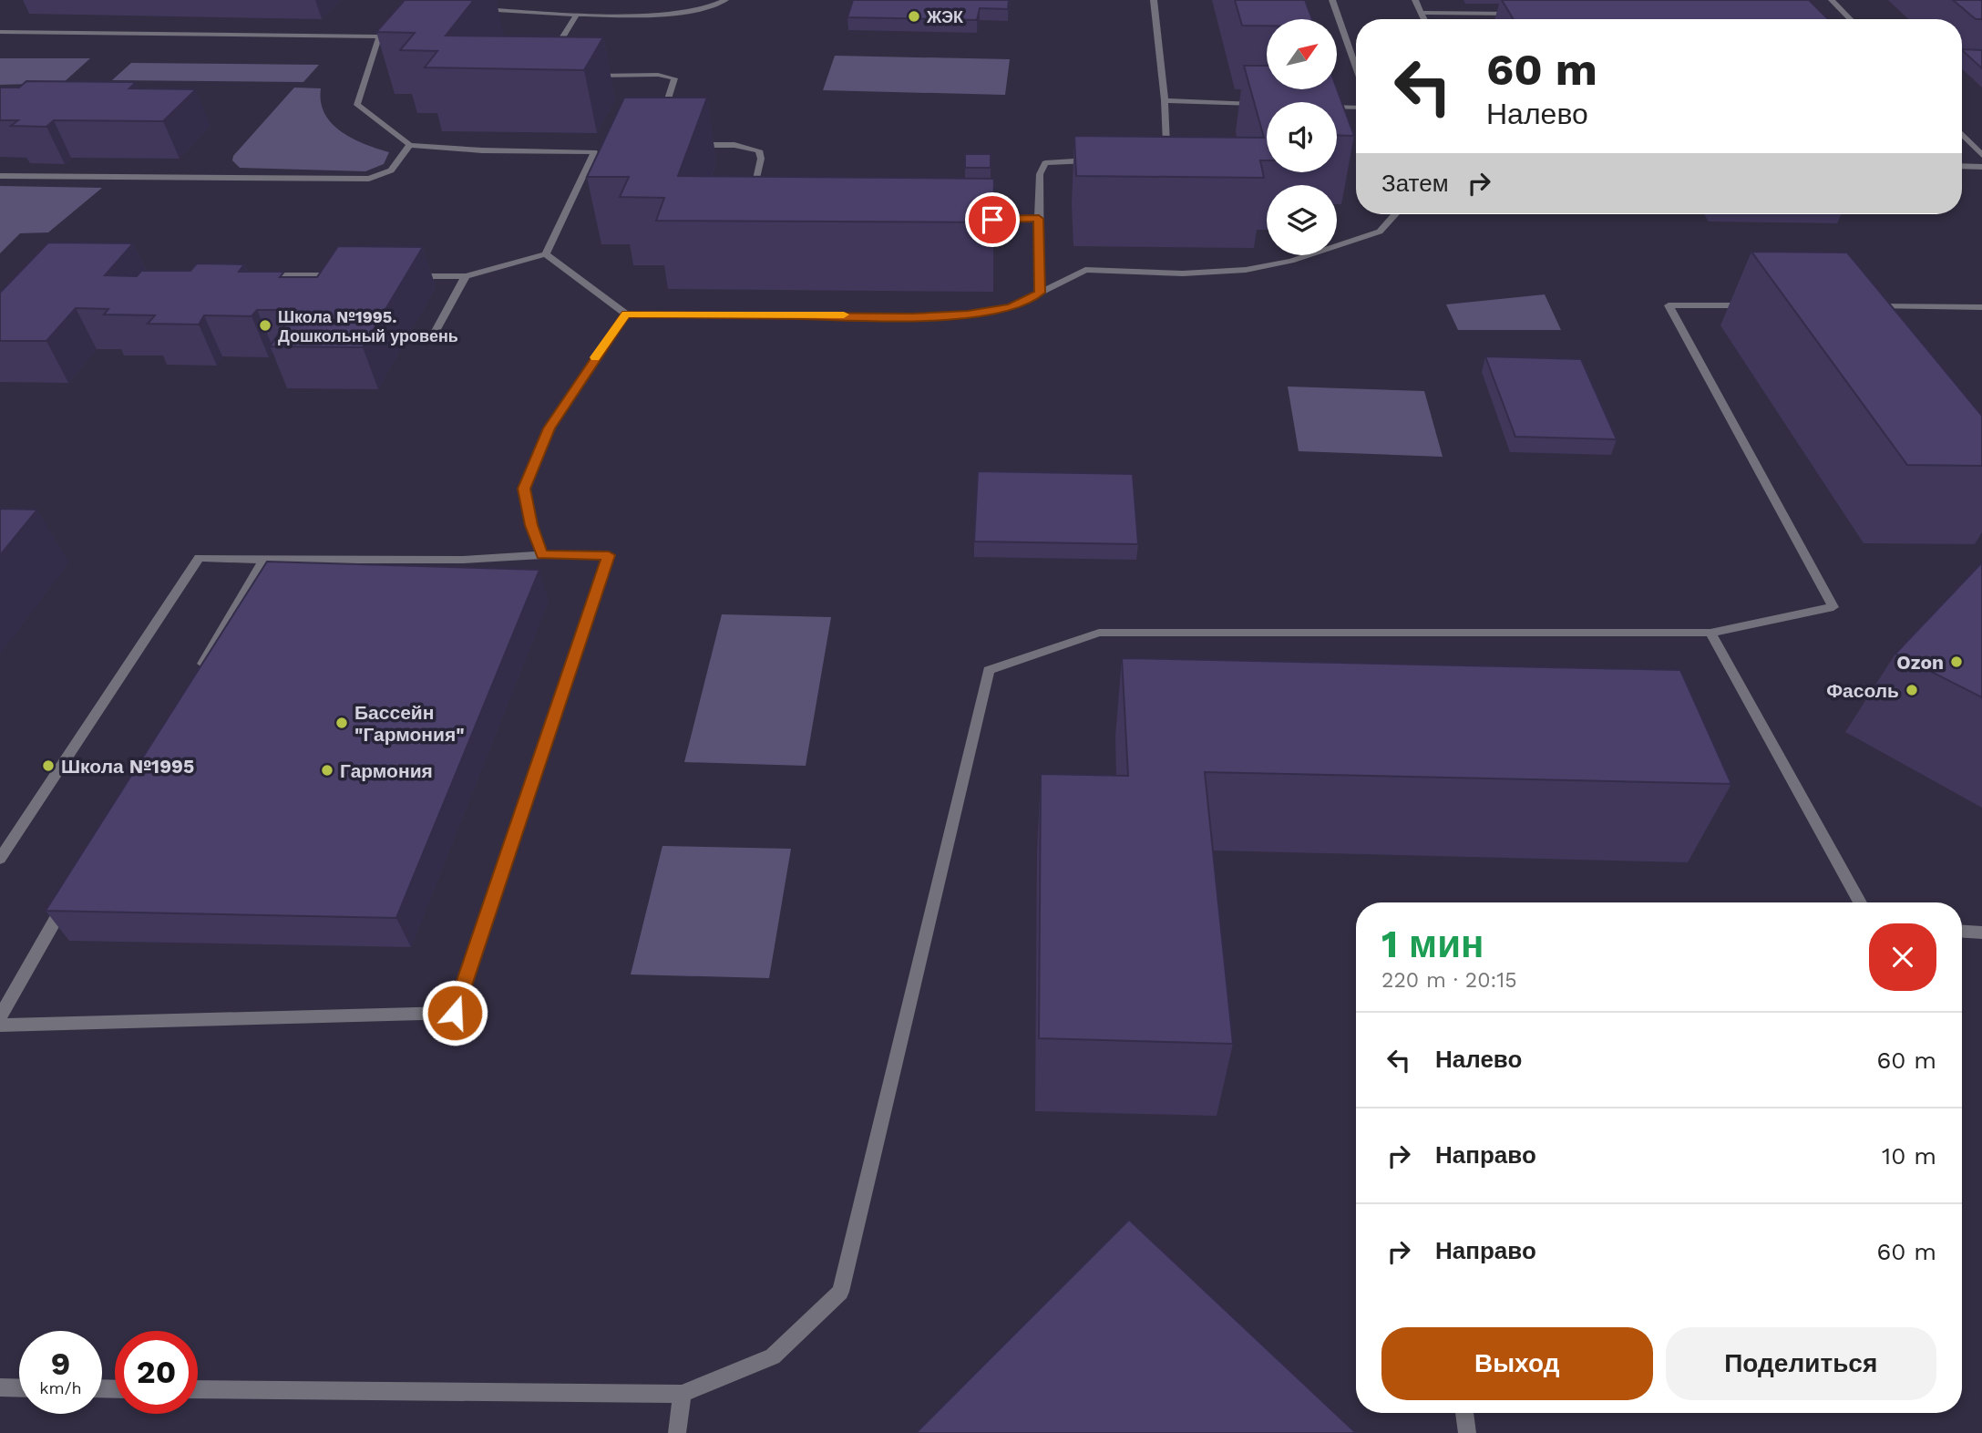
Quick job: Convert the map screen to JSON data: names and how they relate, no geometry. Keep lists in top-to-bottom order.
{
  "places": [
    "ЖЭК",
    "Школа №1995. Дошкольный уровень",
    "Ozon",
    "Фасоль",
    "Бассейн \"Гармония\"",
    "Школа №1995",
    "Гармония"
  ],
  "north": "top right",
  "page": {
    "turn": ["60 m", "Налево"],
    "then": "Затем",
    "heading": ["1 мин", "220 m · 20:15"],
    "list": [
      {
        "name": "Налево",
        "value": "60 m"
      },
      {
        "name": "Направо",
        "value": "10 m"
      },
      {
        "name": "Направо",
        "value": "60 m"
      }
    ],
    "buttons": ["Выход", "Поделиться"],
    "speed": "9 km/h",
    "limit": "20"
  }
}
